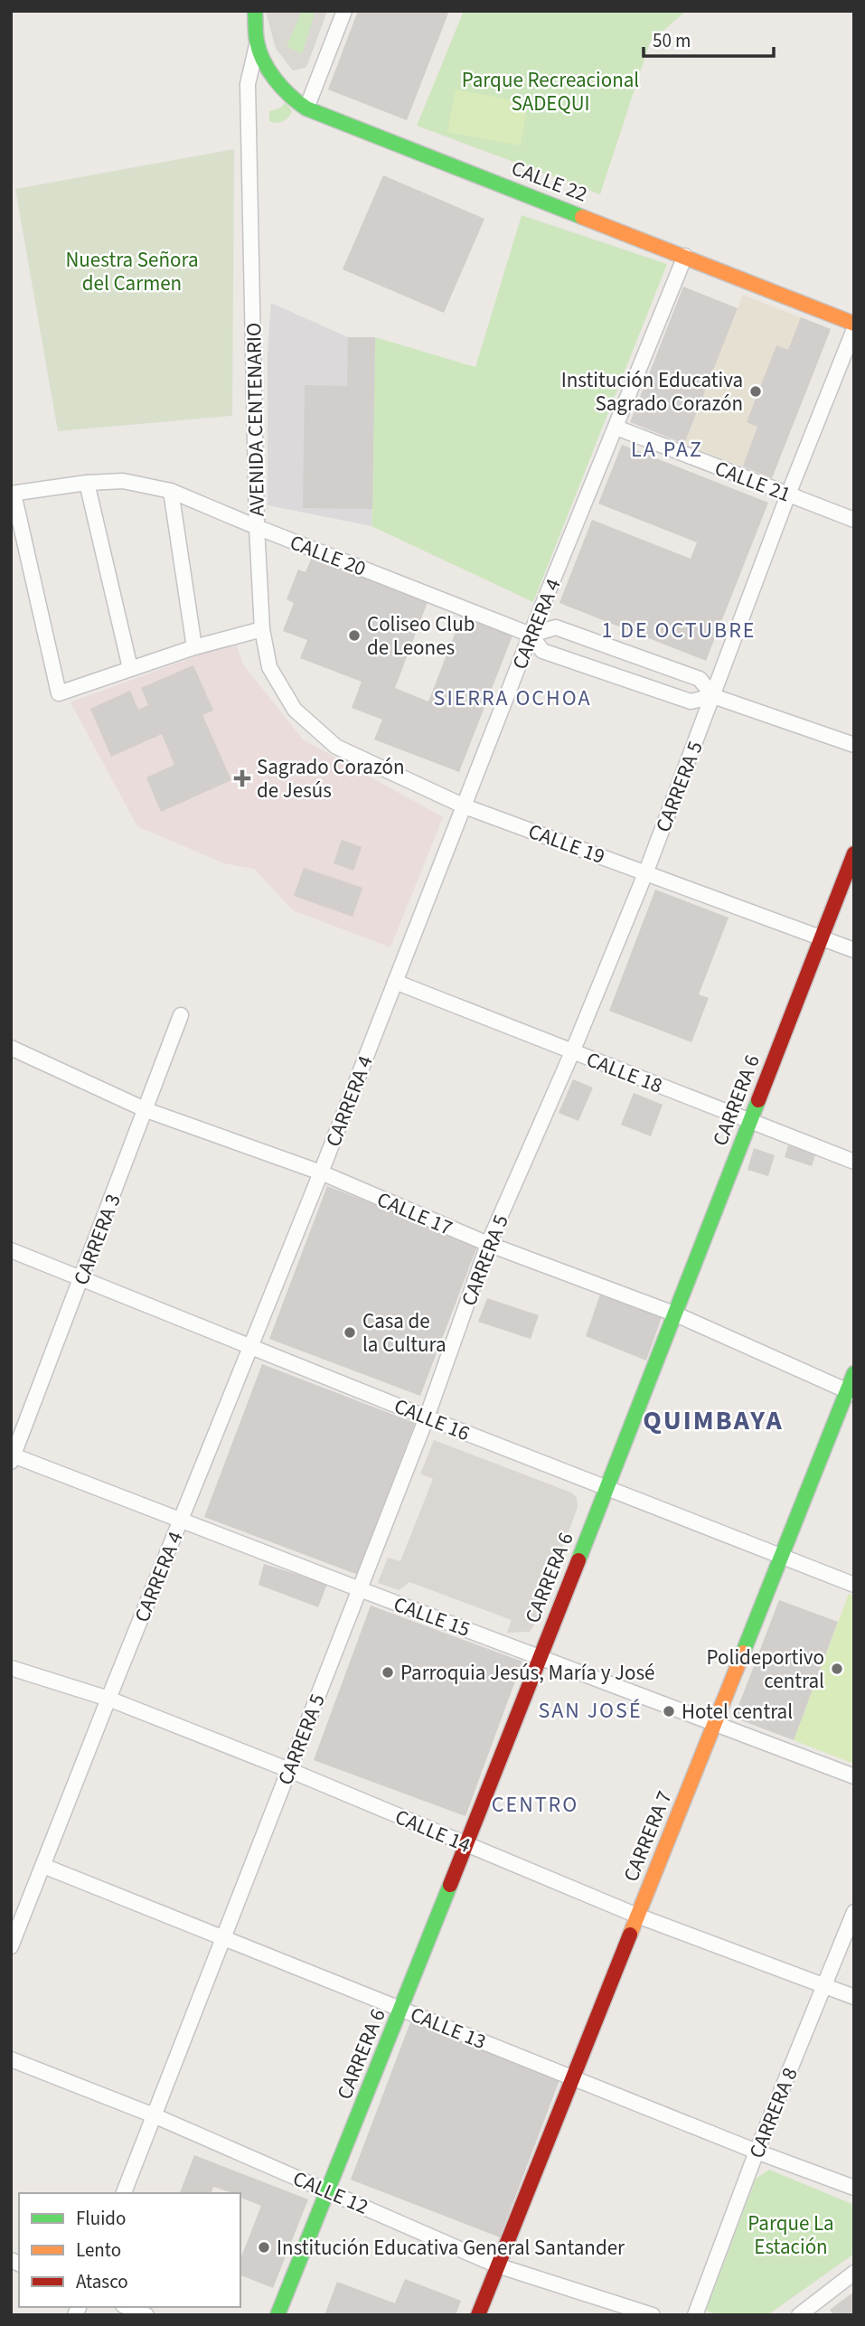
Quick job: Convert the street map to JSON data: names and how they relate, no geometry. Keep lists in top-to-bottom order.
{
  "streets": {
    "main road": ["CALLE 22", "CARRERA 6", "CARRERA 7"],
    "street": [
      "AVENIDA CENTENARIO",
      "CALLE 21",
      "CALLE 20",
      "CARRERA 4",
      "CARRERA 5",
      "CALLE 19",
      "CALLE 18",
      "CALLE 17",
      "CARRERA 3",
      "CALLE 16",
      "CALLE 15",
      "CALLE 14",
      "CALLE 13",
      "CARRERA 8",
      "CALLE 12"
    ]
  },
  "crossings": [
    ["CALLE 22", "AVENIDA CENTENARIO"],
    ["CALLE 22", "CARRERA 4"],
    ["AVENIDA CENTENARIO", "CALLE 20"],
    ["AVENIDA CENTENARIO", "CALLE 19"],
    ["CALLE 21", "CARRERA 4"],
    ["CALLE 21", "CARRERA 5"],
    ["CALLE 20", "CARRERA 4"],
    ["CALLE 20", "CARRERA 5"],
    ["CARRERA 4", "CALLE 19"],
    ["CARRERA 4", "CALLE 18"],
    ["CARRERA 4", "CALLE 17"],
    ["CARRERA 4", "CALLE 16"],
    ["CARRERA 4", "CALLE 15"],
    ["CARRERA 4", "CALLE 14"],
    ["CARRERA 4", "CALLE 13"],
    ["CARRERA 5", "CALLE 19"],
    ["CARRERA 5", "CALLE 18"],
    ["CARRERA 5", "CALLE 17"],
    ["CARRERA 5", "CALLE 16"],
    ["CARRERA 5", "CALLE 15"],
    ["CARRERA 5", "CALLE 14"],
    ["CARRERA 5", "CALLE 13"],
    ["CARRERA 5", "CALLE 12"],
    ["CALLE 19", "CARRERA 6"],
    ["CALLE 18", "CARRERA 6"],
    ["CARRERA 6", "CALLE 17"],
    ["CARRERA 6", "CALLE 16"],
    ["CARRERA 6", "CALLE 15"],
    ["CARRERA 6", "CALLE 14"],
    ["CARRERA 6", "CALLE 13"],
    ["CARRERA 6", "CALLE 12"],
    ["CALLE 17", "CARRERA 3"],
    ["CALLE 17", "CARRERA 7"],
    ["CARRERA 3", "CALLE 16"],
    ["CARRERA 3", "CALLE 15"],
    ["CALLE 16", "CARRERA 7"],
    ["CALLE 15", "CARRERA 7"],
    ["CALLE 14", "CARRERA 7"],
    ["CALLE 14", "CARRERA 8"],
    ["CARRERA 7", "CALLE 13"],
    ["CARRERA 7", "CALLE 12"],
    ["CALLE 13", "CARRERA 8"]
  ],
  "districts": [
    "LA PAZ",
    "1 DE OCTUBRE",
    "SIERRA OCHOA",
    "QUIMBAYA",
    "SAN JOSÉ",
    "CENTRO"
  ],
  "parks": ["Parque Recreacional SADEQUI", "Nuestra Señora del Carmen", "Parque La Estación"],
  "places": {
    "other": [
      "Institución Educativa Sagrado Corazón",
      "Coliseo Club de Leones",
      "Casa de la Cultura",
      "Polideportivo central",
      "Parroquia Jesús, María y José",
      "Hotel central",
      "Institución Educativa General Santander"
    ],
    "health": ["Sagrado Corazón de Jesús"]
  },
  "legend": ["Fluido", "Lento", "Atasco"],
  "scale_bar": "50 m"
}
